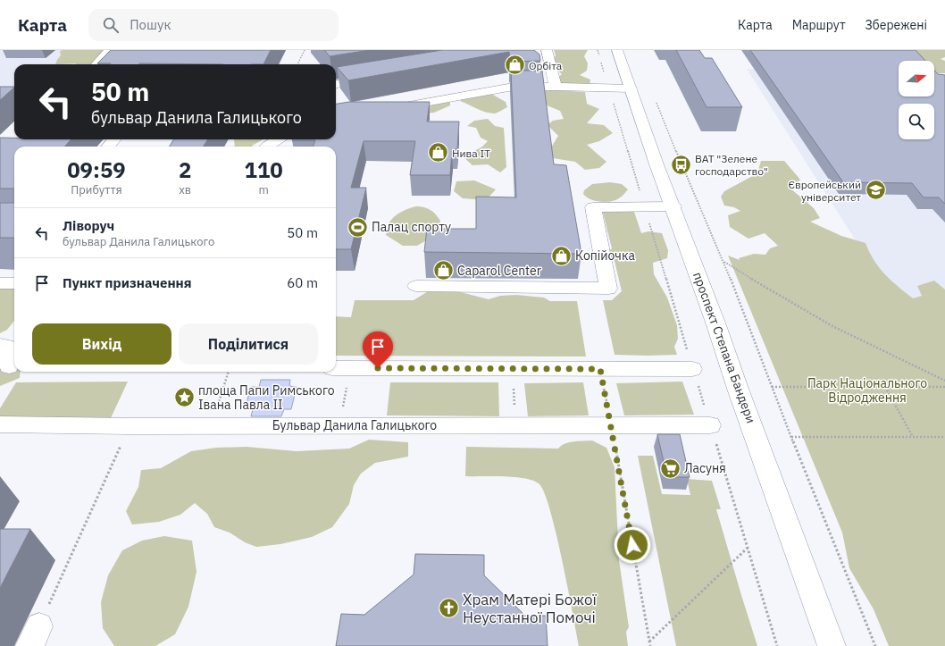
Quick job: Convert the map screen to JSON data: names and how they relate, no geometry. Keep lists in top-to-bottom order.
{
  "streets": {
    "main road": ["проспект Степана Бандери", "Бульвар Данила Галицького"]
  },
  "parks": ["Парк Національного Відродження"],
  "places": {
    "shop": [
      "Орбіта",
      "Нива IT",
      "Копійочка",
      "Caparol Center"
    ],
    "bus stop": ["ВАТ \"Зелене господарство\""],
    "school or university": ["Європейський університет"],
    "sports": ["Палац спорту"],
    "place": ["площа Папи Римського Івана Павла ІІ"],
    "supermarket": ["Ласуня"],
    "church": ["Храм Матері Божої Неустанної Помочі"]
  },
  "north": "right",
  "page": {
    "header": "Карта",
    "search": "Пошук",
    "nav": ["Карта", "Маршрут", "Збережені"],
    "turn": ["50 m", "бульвар Данила Галицького"],
    "eta": [
      "09:59",
      "Прибуття",
      "2",
      "хв",
      "110",
      "m"
    ],
    "list": [
      {
        "name": "Ліворуч",
        "note": "бульвар Данила Галицького",
        "value": "50 m"
      },
      {
        "name": "Пункт призначення",
        "value": "60 m"
      }
    ],
    "buttons": ["Вихід", "Поділитися"]
  }
}
